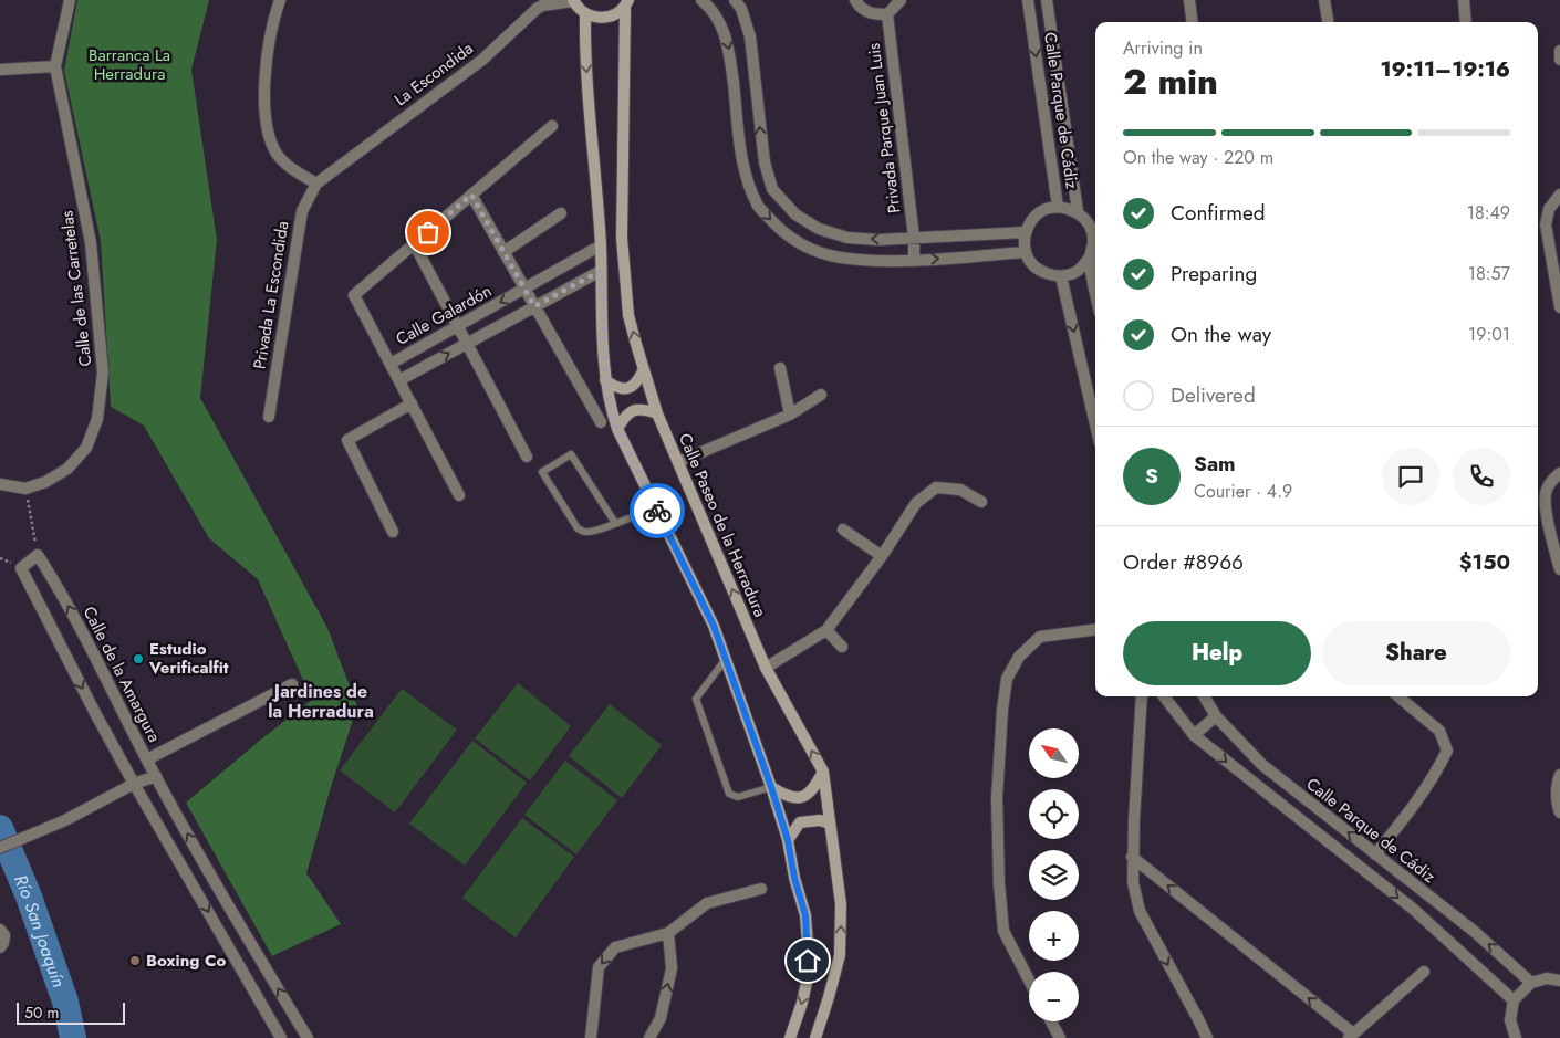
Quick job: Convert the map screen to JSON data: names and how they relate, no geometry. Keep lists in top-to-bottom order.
{
  "streets": {
    "main road": ["Calle Paseo de la Herradura"],
    "street": [
      "La Escondida",
      "Calle Parque de Cádiz",
      "Privada Parque Juan Luis",
      "Calle de las Carretelas",
      "Privada La Escondida",
      "Calle Galardón",
      "Calle de la Amargura"
    ]
  },
  "crossings": [
    ["La Escondida", "Privada La Escondida"]
  ],
  "districts": ["Jardines de la Herradura"],
  "water": ["Río San Joaquín"],
  "parks": ["Barranca La Herradura"],
  "places": ["Estudio Verificalfit", "Boxing Co"],
  "scale_bar": "50 m",
  "north": "top left",
  "page": {
    "heading": ["2 min", "Arriving in", "19:11–19:16"],
    "panel": [
      "Sam",
      "Courier · 4.9",
      "Order #8966",
      "$150"
    ],
    "bar": "On the way · 220 m",
    "list": [
      ["Confirmed", "18:49"],
      ["Preparing", "18:57"],
      ["On the way", "19:01"],
      "Delivered"
    ],
    "round": "S",
    "buttons": ["Help", "Share"],
    "map_buttons": ["+", "−"],
    "scale": "50 m"
  }
}
